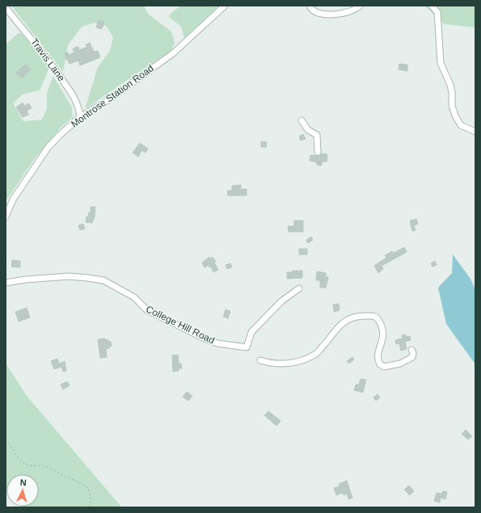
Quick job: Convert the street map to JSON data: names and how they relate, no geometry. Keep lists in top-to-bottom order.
{
  "streets": {
    "street": ["Travis Lane", "Montrose Station Road", "College Hill Road"]
  },
  "crossings": [
    ["Travis Lane", "Montrose Station Road"]
  ],
  "north": "top"
}
